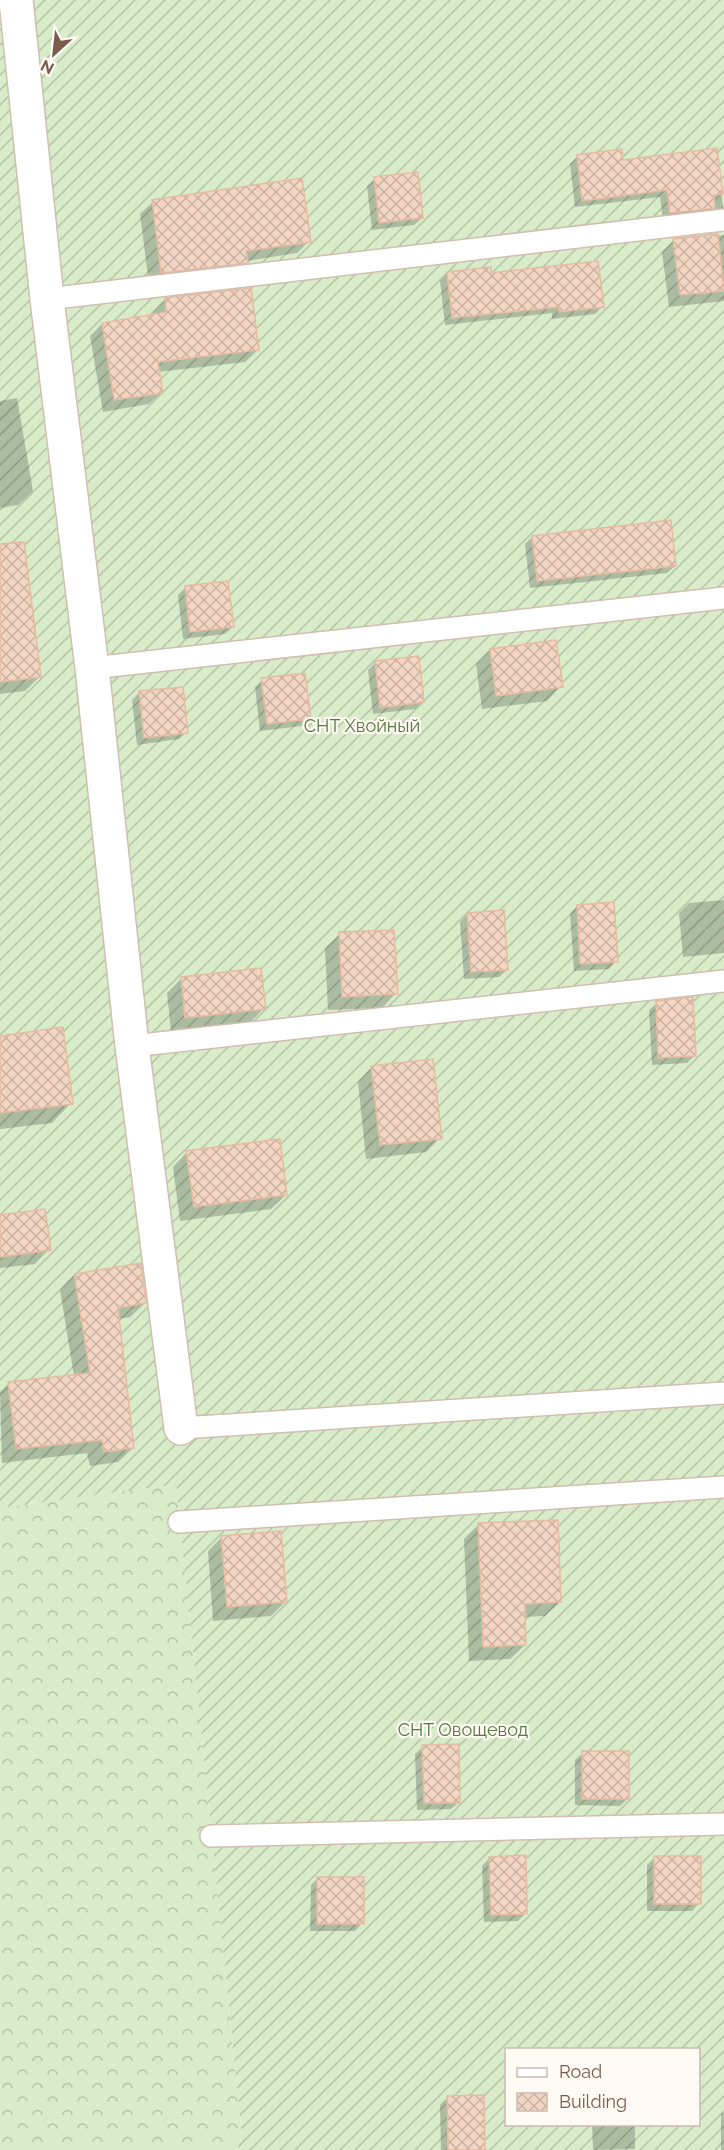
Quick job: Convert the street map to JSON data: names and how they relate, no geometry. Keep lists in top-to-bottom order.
{
  "parks": ["СНТ Хвойный", "СНТ Овощевод"],
  "legend": ["Road", "Building"],
  "north": "bottom left"
}
